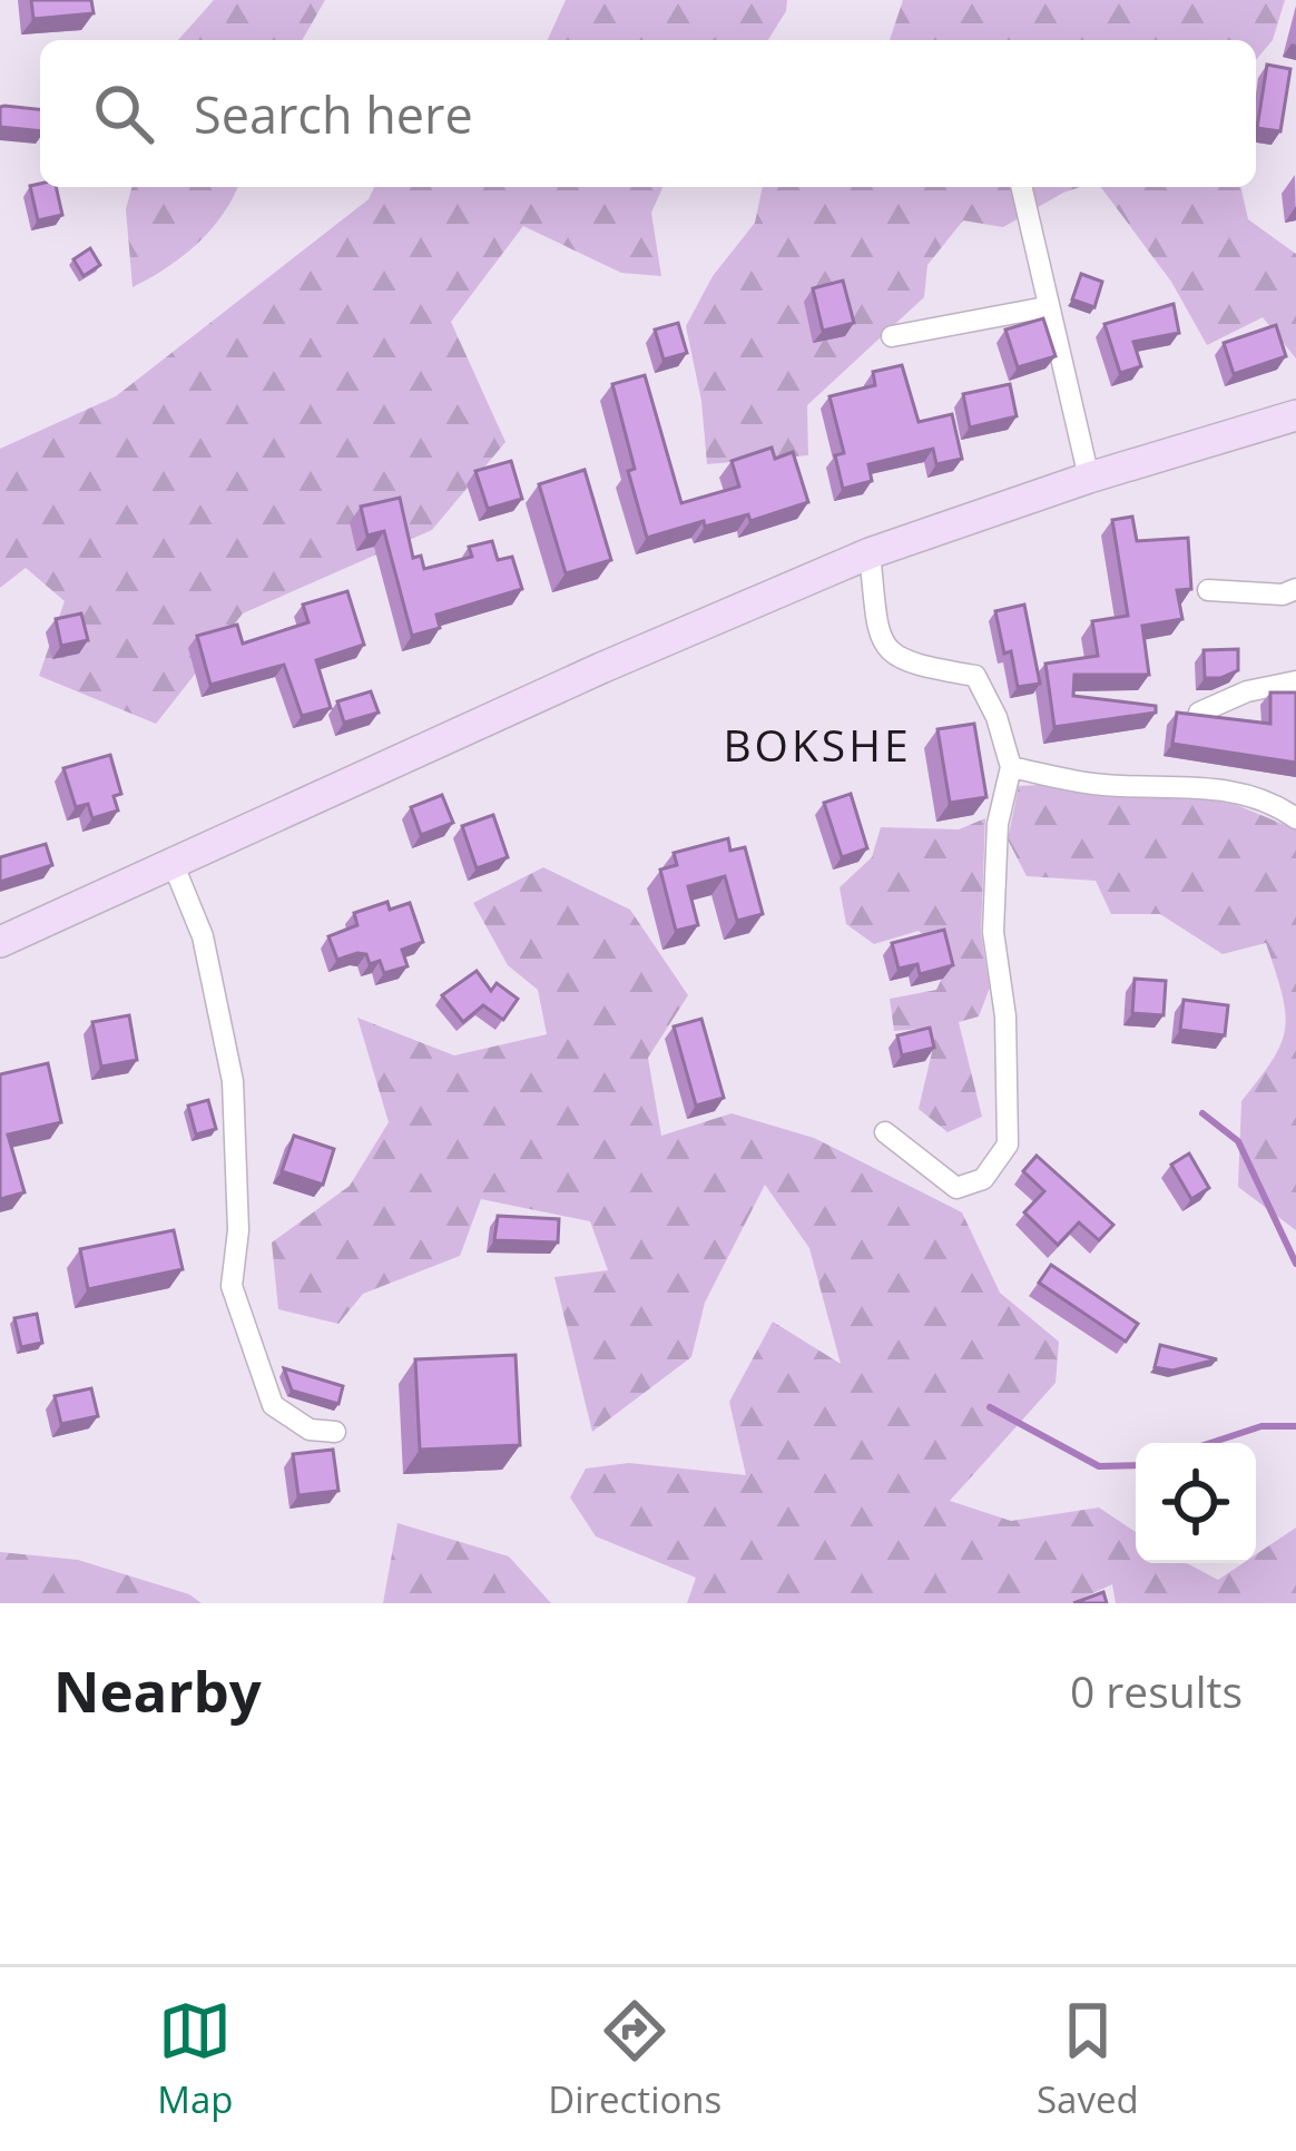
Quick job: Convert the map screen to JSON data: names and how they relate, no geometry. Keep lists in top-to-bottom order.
{
  "districts": ["BOKSHE"],
  "page": {
    "search": "Search here",
    "heading": ["Nearby", "0 results"],
    "nav": ["Map", "Directions", "Saved"]
  }
}
